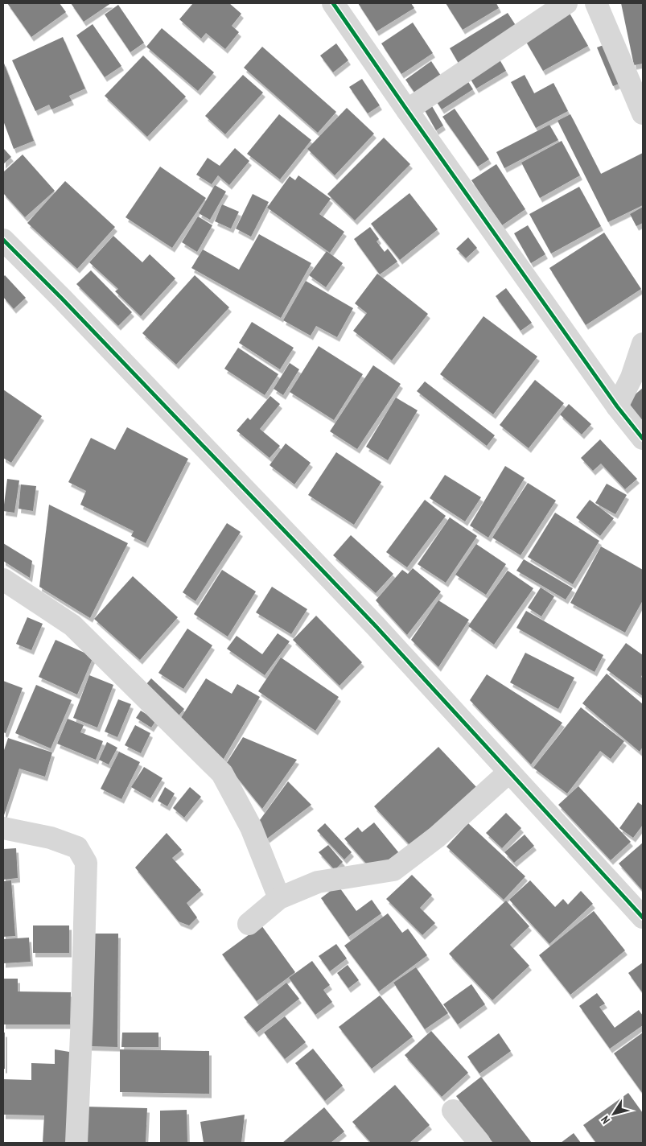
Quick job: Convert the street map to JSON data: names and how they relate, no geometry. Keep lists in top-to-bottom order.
{
  "north": "bottom left"
}
